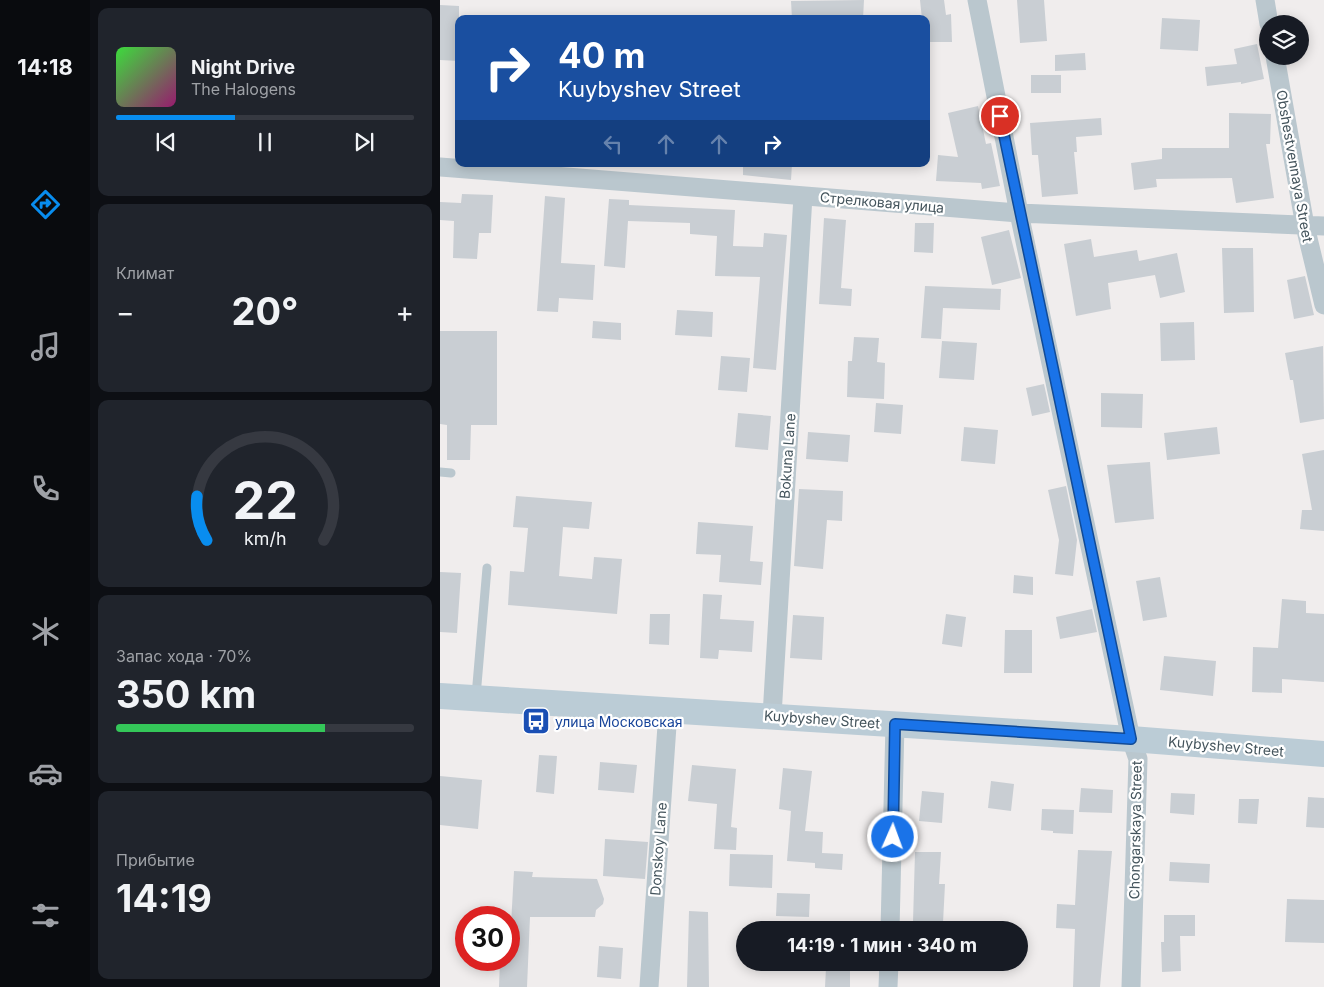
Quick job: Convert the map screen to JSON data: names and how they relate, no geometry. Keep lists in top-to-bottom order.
{
  "streets": {
    "main road": ["Kuybyshev Street"],
    "street": [
      "Obshestvennaya Street",
      "Стрелковая улица",
      "Bokuna Lane",
      "Chongarskaya Street",
      "Donskoy Lane"
    ]
  },
  "crossings": [
    ["Obshestvennaya Street", "Стрелковая улица"],
    ["Стрелковая улица", "Bokuna Lane"],
    ["Стрелковая улица", "Chongarskaya Street"],
    ["Bokuna Lane", "Kuybyshev Street"],
    ["Kuybyshev Street", "Chongarskaya Street"],
    ["Kuybyshev Street", "Donskoy Lane"]
  ],
  "places": {
    "bus stop": ["улица Московская"]
  },
  "page": {
    "tabs": "14:18",
    "turn": ["40 m", "Kuybyshev Street"],
    "song": ["Night Drive", "The Halogens"],
    "tile": [
      "Климат",
      ["Запас хода · 70%", "350 km"],
      ["Прибытие", "14:19"]
    ],
    "heat": ["−", "20°", "+"],
    "limit": "30",
    "trip": "14:19 · 1 мин · 340 m",
    "gauge": ["22", "km/h"]
  }
}
